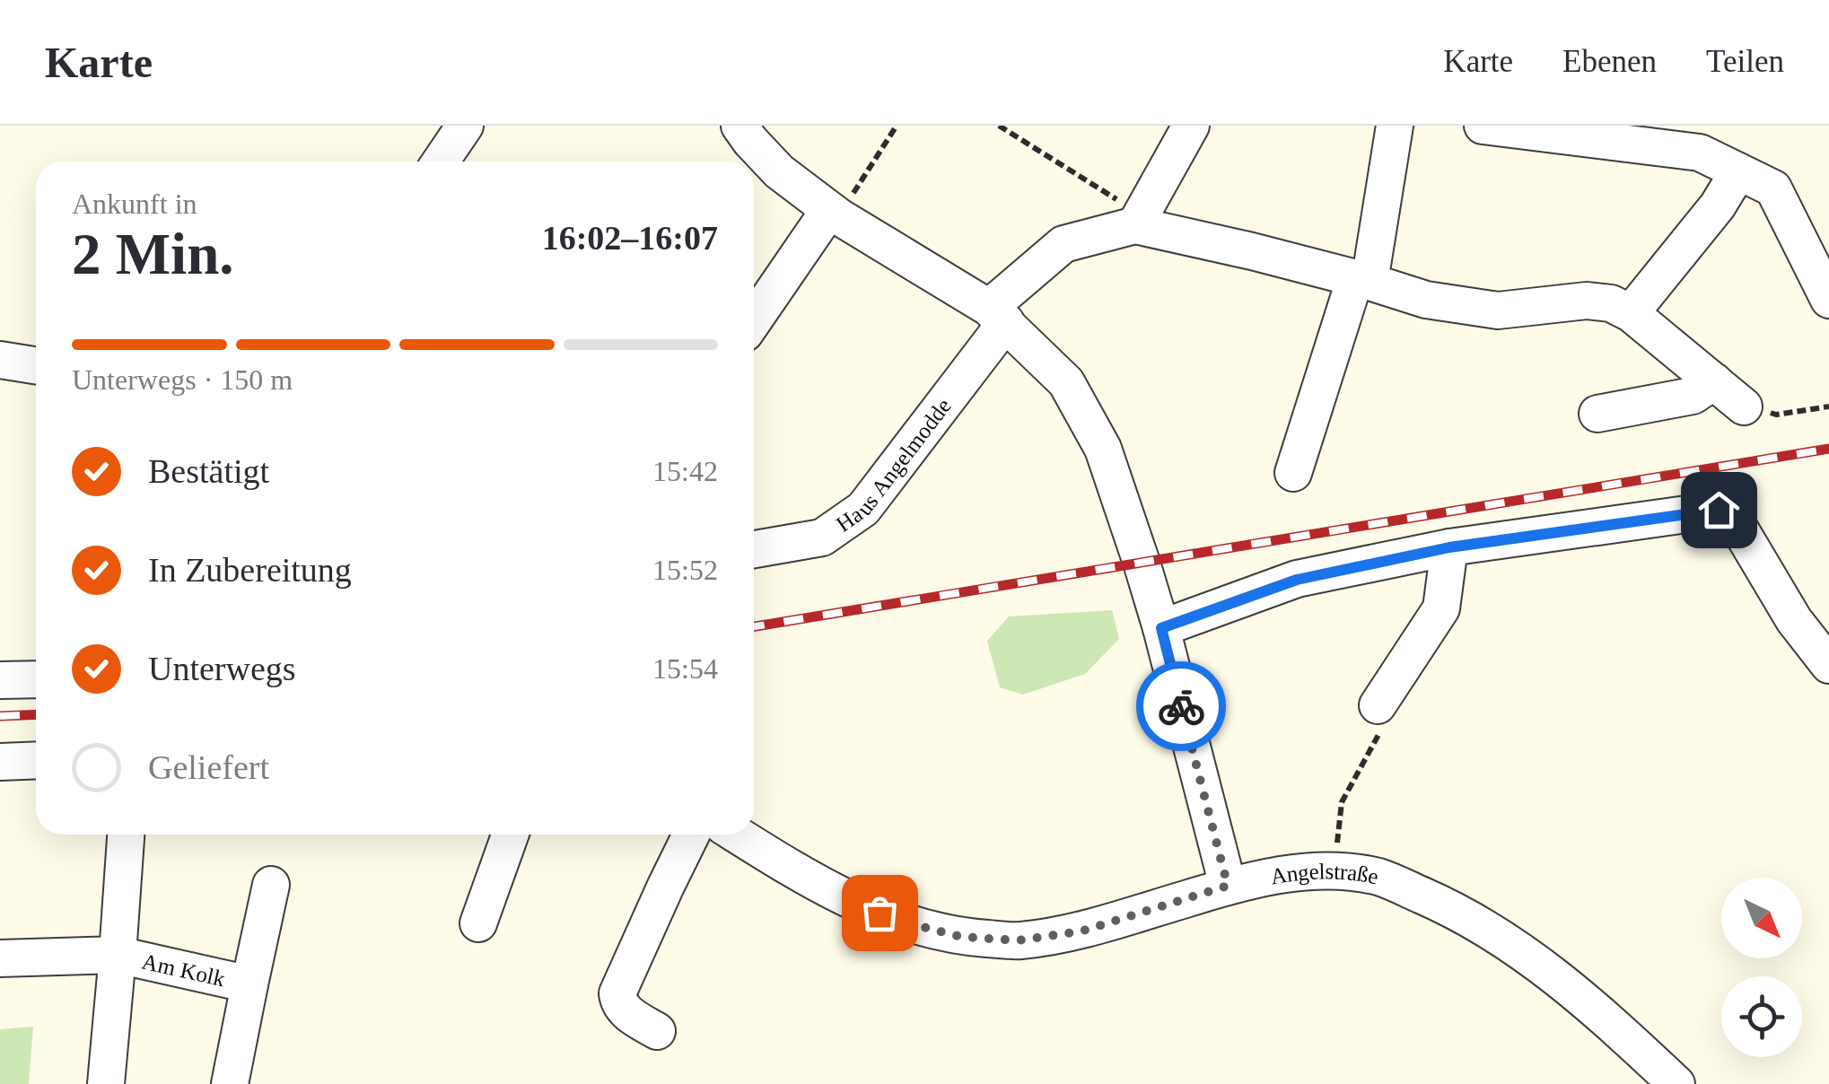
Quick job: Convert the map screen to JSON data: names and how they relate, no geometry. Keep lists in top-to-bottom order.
{
  "streets": {
    "street": ["Haus Angelmodde", "Angelstraße", "Am Kolk"]
  },
  "north": "bottom right",
  "page": {
    "header": "Karte",
    "nav": ["Karte", "Ebenen", "Teilen"],
    "heading": ["2 Min.", "Ankunft in", "16:02–16:07"],
    "bar": "Unterwegs · 150 m",
    "list": [
      ["Bestätigt", "15:42"],
      ["In Zubereitung", "15:52"],
      ["Unterwegs", "15:54"],
      "Geliefert"
    ]
  }
}
